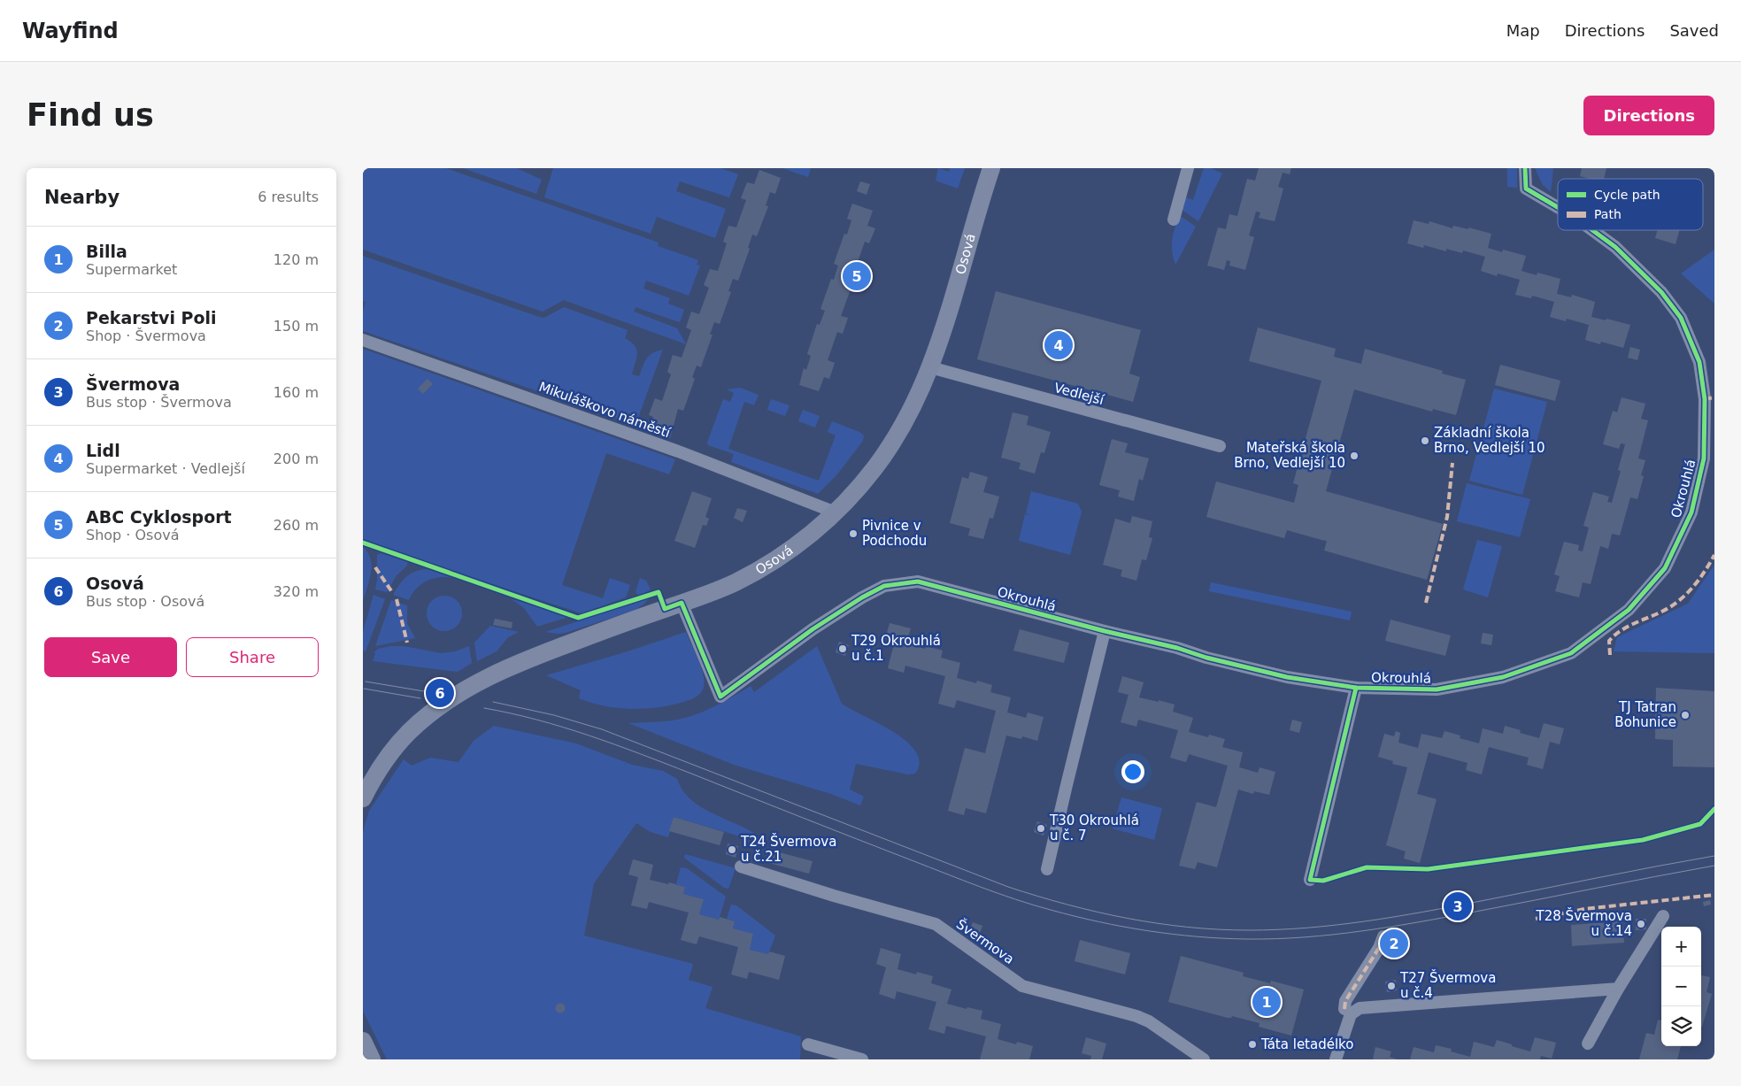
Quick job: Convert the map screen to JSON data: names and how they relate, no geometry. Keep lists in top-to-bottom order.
{
  "streets": {
    "street": [
      "Osová",
      "Vedlejší",
      "Mikuláškovo náměstí",
      "Okrouhlá",
      "Švermova"
    ]
  },
  "crossings": [
    ["Osová", "Vedlejší"],
    ["Osová", "Mikuláškovo náměstí"],
    ["Osová", "Okrouhlá"]
  ],
  "places": [
    "Základní škola Brno, Vedlejší 10",
    "Mateřská škola Brno, Vedlejší 10",
    "Pivnice v Podchodu",
    "T29 Okrouhlá u č.1",
    "TJ Tatran Bohunice",
    "T30 Okrouhlá u č. 7",
    "T24 Švermova u č.21",
    "T28 Švermova u č.14",
    "T27 Švermova u č.4",
    "Táta letadélko"
  ],
  "legend": ["Cycle path", "Path"],
  "page": {
    "header": "Wayfind",
    "nav": ["Map", "Directions", "Saved"],
    "buttons": [
      "Directions",
      ["Save", "Share"]
    ],
    "title": "Find us",
    "heading": ["Nearby", "6 results"],
    "list": [
      {
        "mark": "1",
        "name": "Billa",
        "note": "Supermarket",
        "value": "120 m"
      },
      {
        "mark": "2",
        "name": "Pekarstvi Poli",
        "note": "Shop · Švermova",
        "value": "150 m"
      },
      {
        "mark": "3",
        "name": "Švermova",
        "note": "Bus stop · Švermova",
        "value": "160 m"
      },
      {
        "mark": "4",
        "name": "Lidl",
        "note": "Supermarket · Vedlejší",
        "value": "200 m"
      },
      {
        "mark": "5",
        "name": "ABC Cyklosport",
        "note": "Shop · Osová",
        "value": "260 m"
      },
      {
        "mark": "6",
        "name": "Osová",
        "note": "Bus stop · Osová",
        "value": "320 m"
      }
    ],
    "pins": [
      "5",
      "4",
      "6",
      "3",
      "2",
      "1"
    ],
    "map_buttons": ["+", "−"]
  }
}
